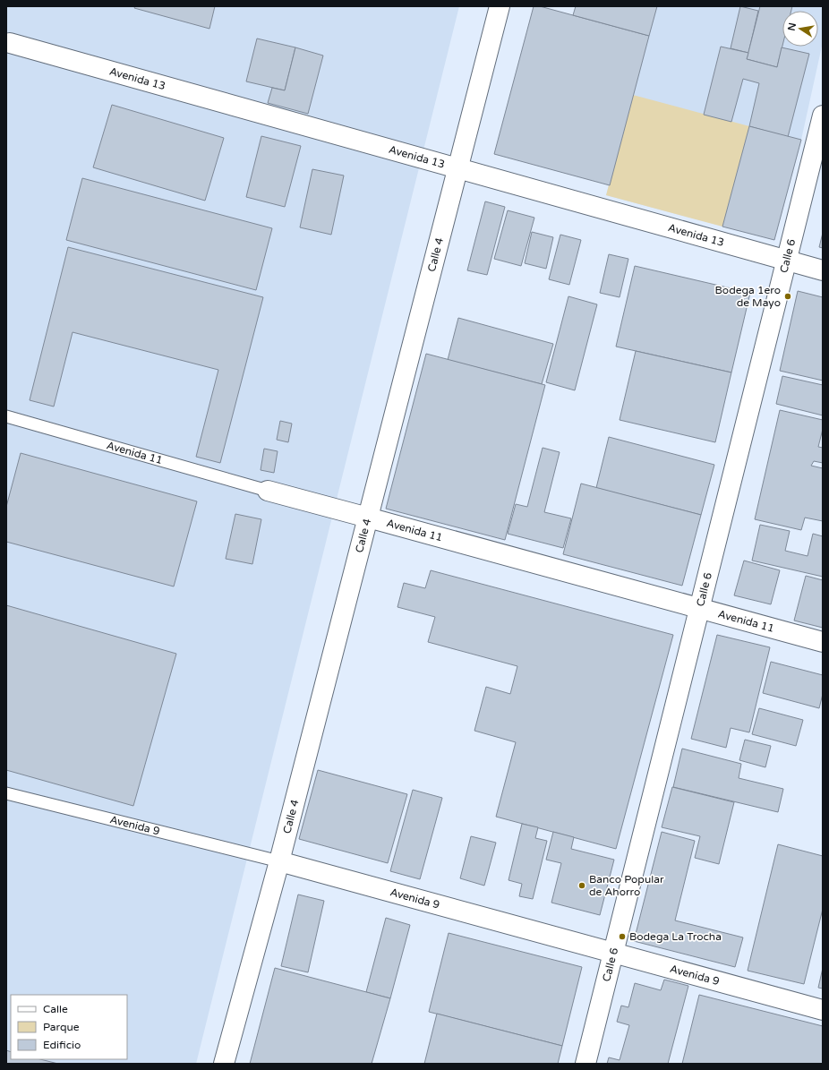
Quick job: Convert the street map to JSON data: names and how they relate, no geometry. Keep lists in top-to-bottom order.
{
  "streets": {
    "street": [
      "Avenida 13",
      "Calle 4",
      "Calle 6",
      "Avenida 11",
      "Avenida 9"
    ]
  },
  "crossings": [
    ["Avenida 13", "Calle 4"],
    ["Avenida 13", "Calle 6"],
    ["Calle 4", "Avenida 11"],
    ["Calle 4", "Avenida 9"],
    ["Calle 6", "Avenida 11"],
    ["Calle 6", "Avenida 9"]
  ],
  "places": ["Bodega 1ero de Mayo", "Banco Popular de Ahorro", "Bodega La Trocha"],
  "legend": ["Calle", "Parque", "Edificio"],
  "north": "left"
}
